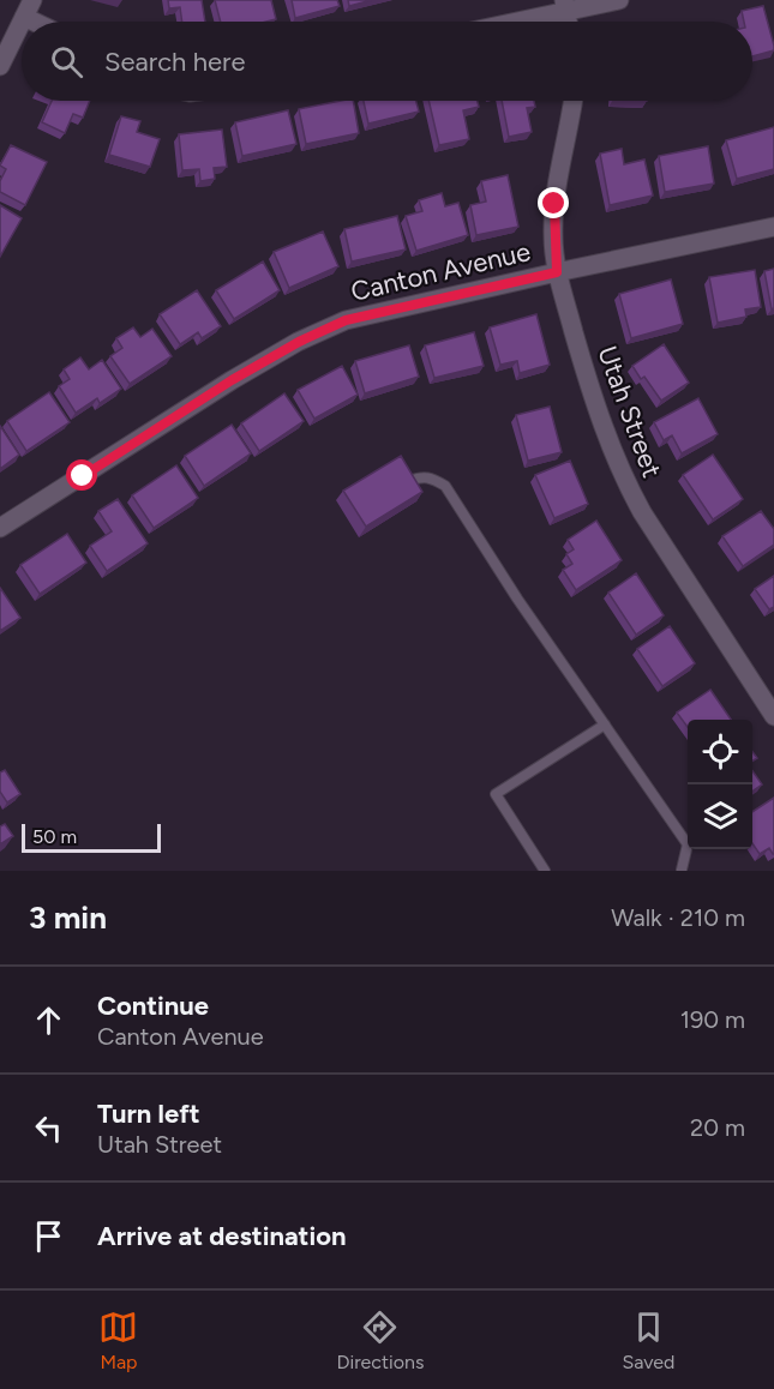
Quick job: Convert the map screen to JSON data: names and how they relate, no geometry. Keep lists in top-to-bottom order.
{
  "streets": {
    "street": ["Canton Avenue", "Utah Street"]
  },
  "crossings": [
    ["Canton Avenue", "Utah Street"]
  ],
  "scale_bar": "50 m",
  "page": {
    "search": "Search here",
    "scale": "50 m",
    "heading": ["3 min", "Walk · 210 m"],
    "list": [
      ["Continue", "Canton Avenue", "190 m"],
      ["Turn left", "Utah Street", "20 m"],
      "Arrive at destination"
    ],
    "nav": ["Map", "Directions", "Saved"]
  }
}
